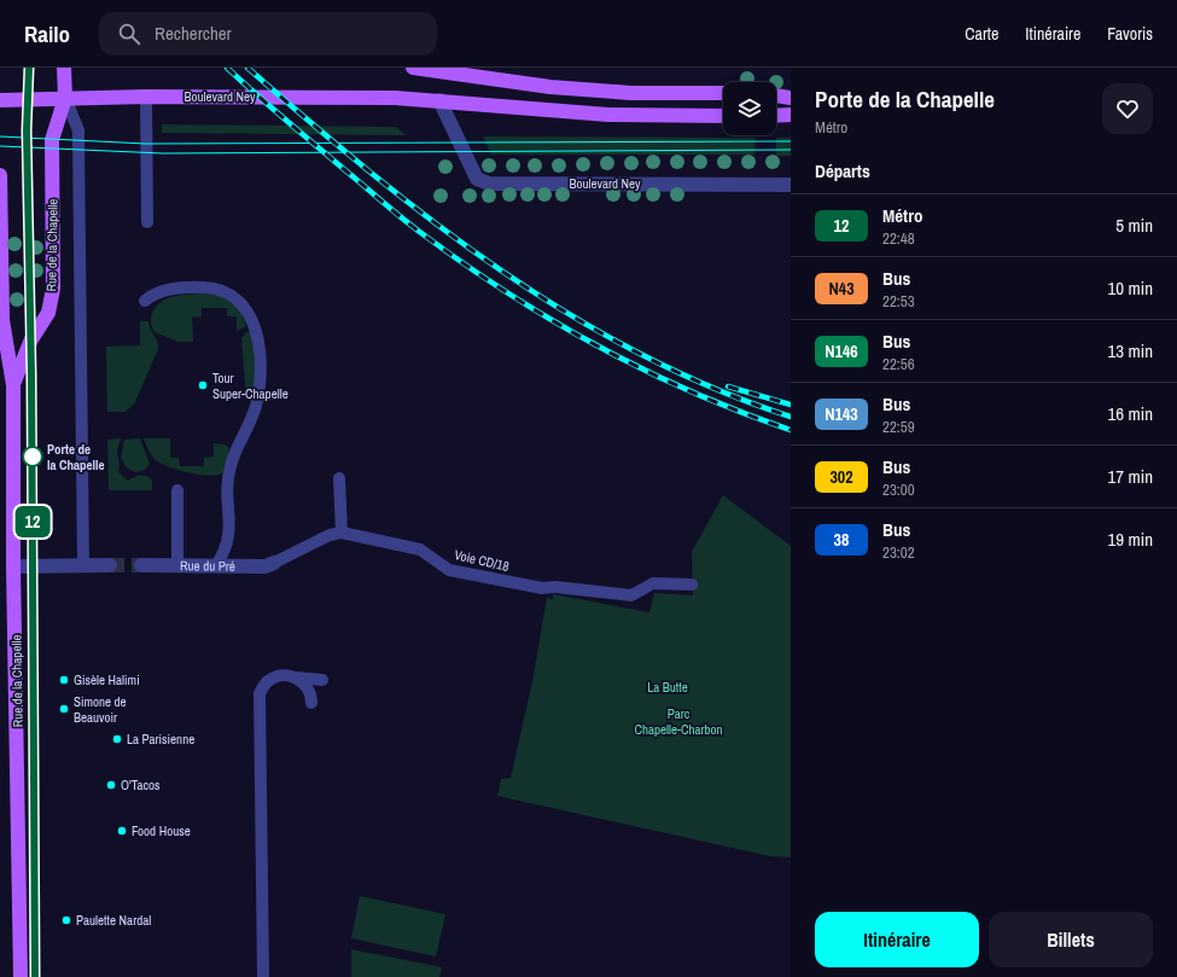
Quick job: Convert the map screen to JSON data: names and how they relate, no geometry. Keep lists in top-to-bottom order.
{
  "streets": {
    "main road": ["Boulevard Ney", "Rue de la Chapelle"],
    "street": ["Rue du Pré"],
    "lane": ["Voie CD/18"]
  },
  "crossings": [
    ["Boulevard Ney", "Rue de la Chapelle"]
  ],
  "parks": ["La Butte", "Parc Chapelle-Charbon"],
  "places": [
    "Tour Super-Chapelle",
    "Porte de la Chapelle",
    "Gisèle Halimi",
    "Simone de Beauvoir",
    "La Parisienne",
    "O'Tacos",
    "Food House",
    "Paulette Nardal"
  ],
  "lines": ["metro line 12"],
  "page": {
    "header": "Railo",
    "search": "Rechercher",
    "nav": ["Carte", "Itinéraire", "Favoris"],
    "on_map": "12",
    "heading": [
      ["Porte de la Chapelle", "Métro"],
      "Départs"
    ],
    "list": [
      {
        "mark": "12",
        "name": "Métro",
        "note": "22:48",
        "value": "5 min"
      },
      {
        "mark": "N43",
        "name": "Bus",
        "note": "22:53",
        "value": "10 min"
      },
      {
        "mark": "N146",
        "name": "Bus",
        "note": "22:56",
        "value": "13 min"
      },
      {
        "mark": "N143",
        "name": "Bus",
        "note": "22:59",
        "value": "16 min"
      },
      {
        "mark": "302",
        "name": "Bus",
        "note": "23:00",
        "value": "17 min"
      },
      {
        "mark": "38",
        "name": "Bus",
        "note": "23:02",
        "value": "19 min"
      }
    ],
    "buttons": ["Itinéraire", "Billets"]
  }
}
